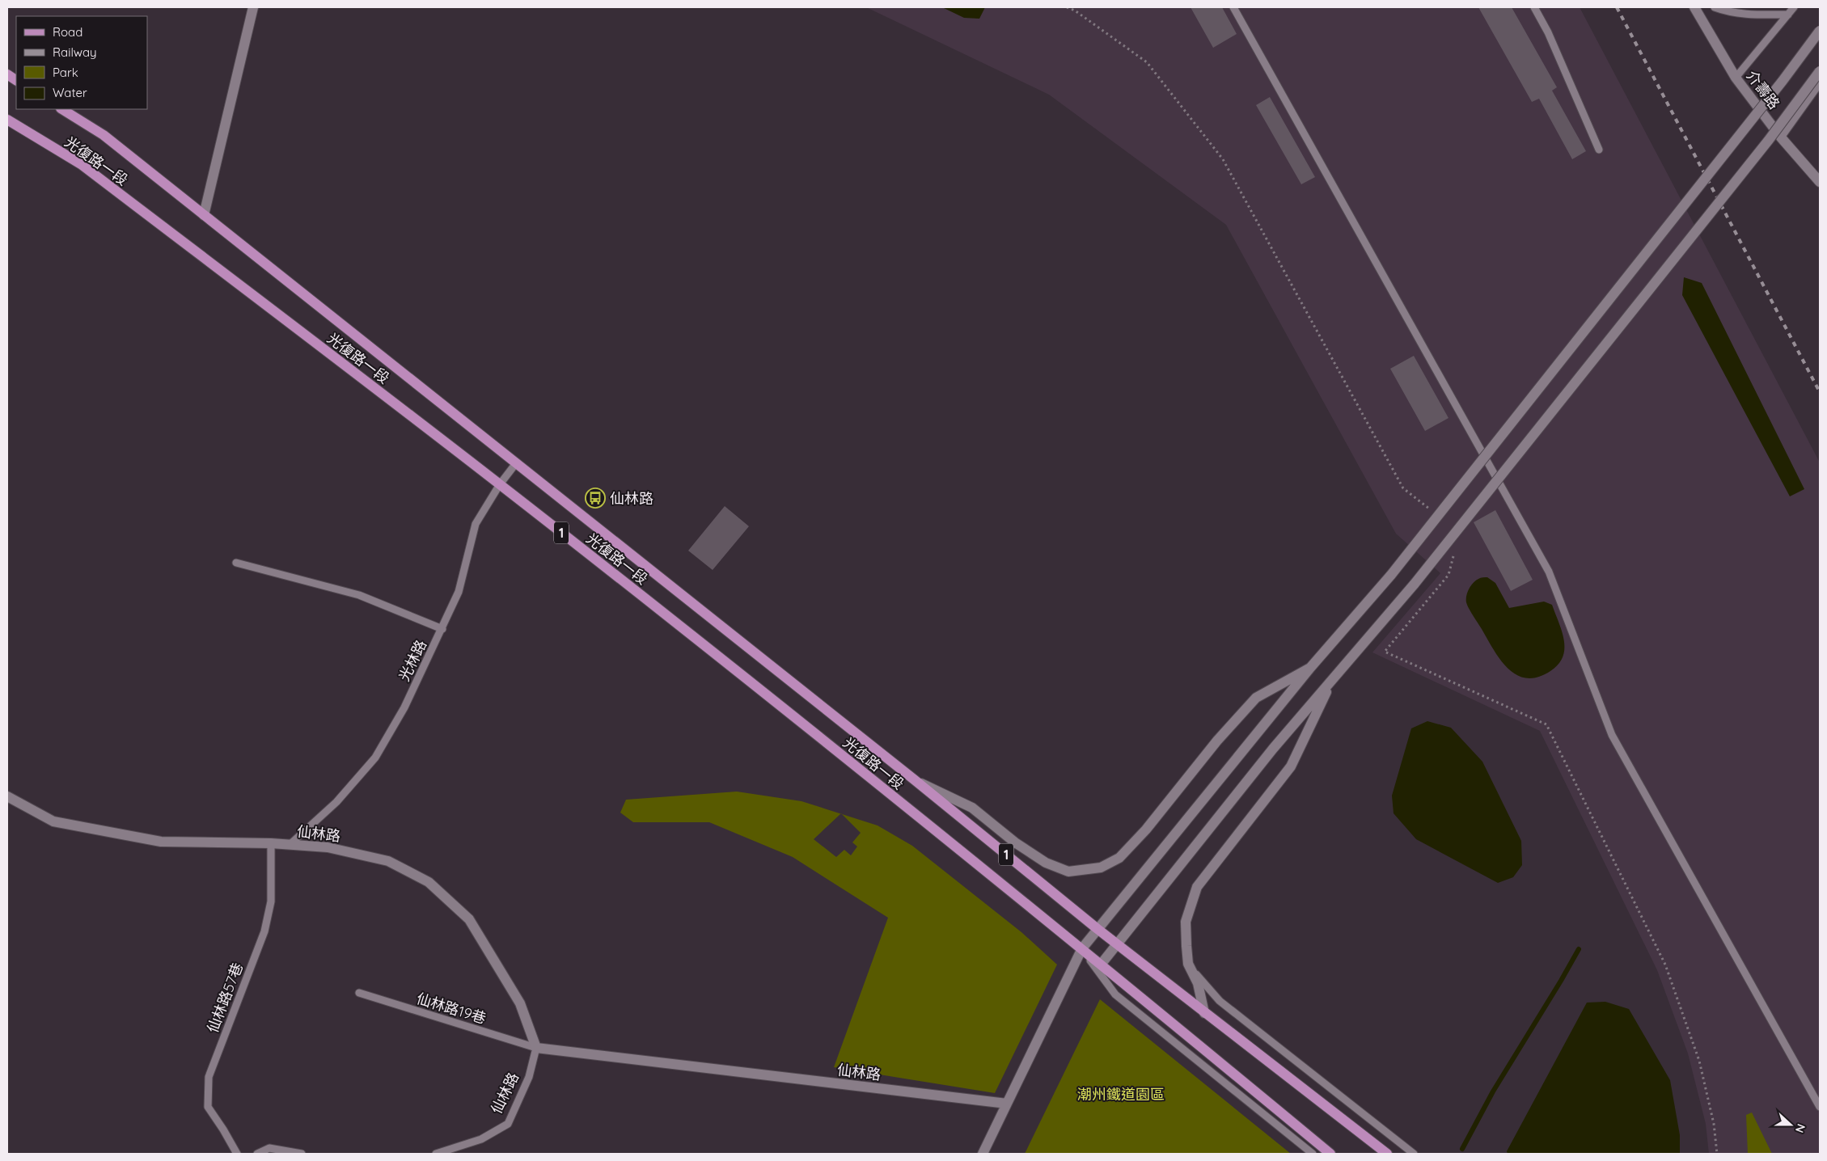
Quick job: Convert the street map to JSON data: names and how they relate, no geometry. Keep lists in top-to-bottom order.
{
  "streets": {
    "main road": ["光復路一段", "1"],
    "street": ["介壽路", "仙林路"],
    "lane": ["光林路", "仙林路57巷", "仙林路19巷"]
  },
  "crossings": [
    ["光復路一段", "1"],
    ["光復路一段", "光林路"],
    ["光林路", "仙林路"],
    ["仙林路", "仙林路57巷"],
    ["仙林路", "仙林路19巷"]
  ],
  "parks": ["潮州鐵道園區"],
  "places": {
    "bus stop": ["仙林路"]
  },
  "legend": [
    "Road",
    "Railway",
    "Park",
    "Water"
  ],
  "north": "right"
}
